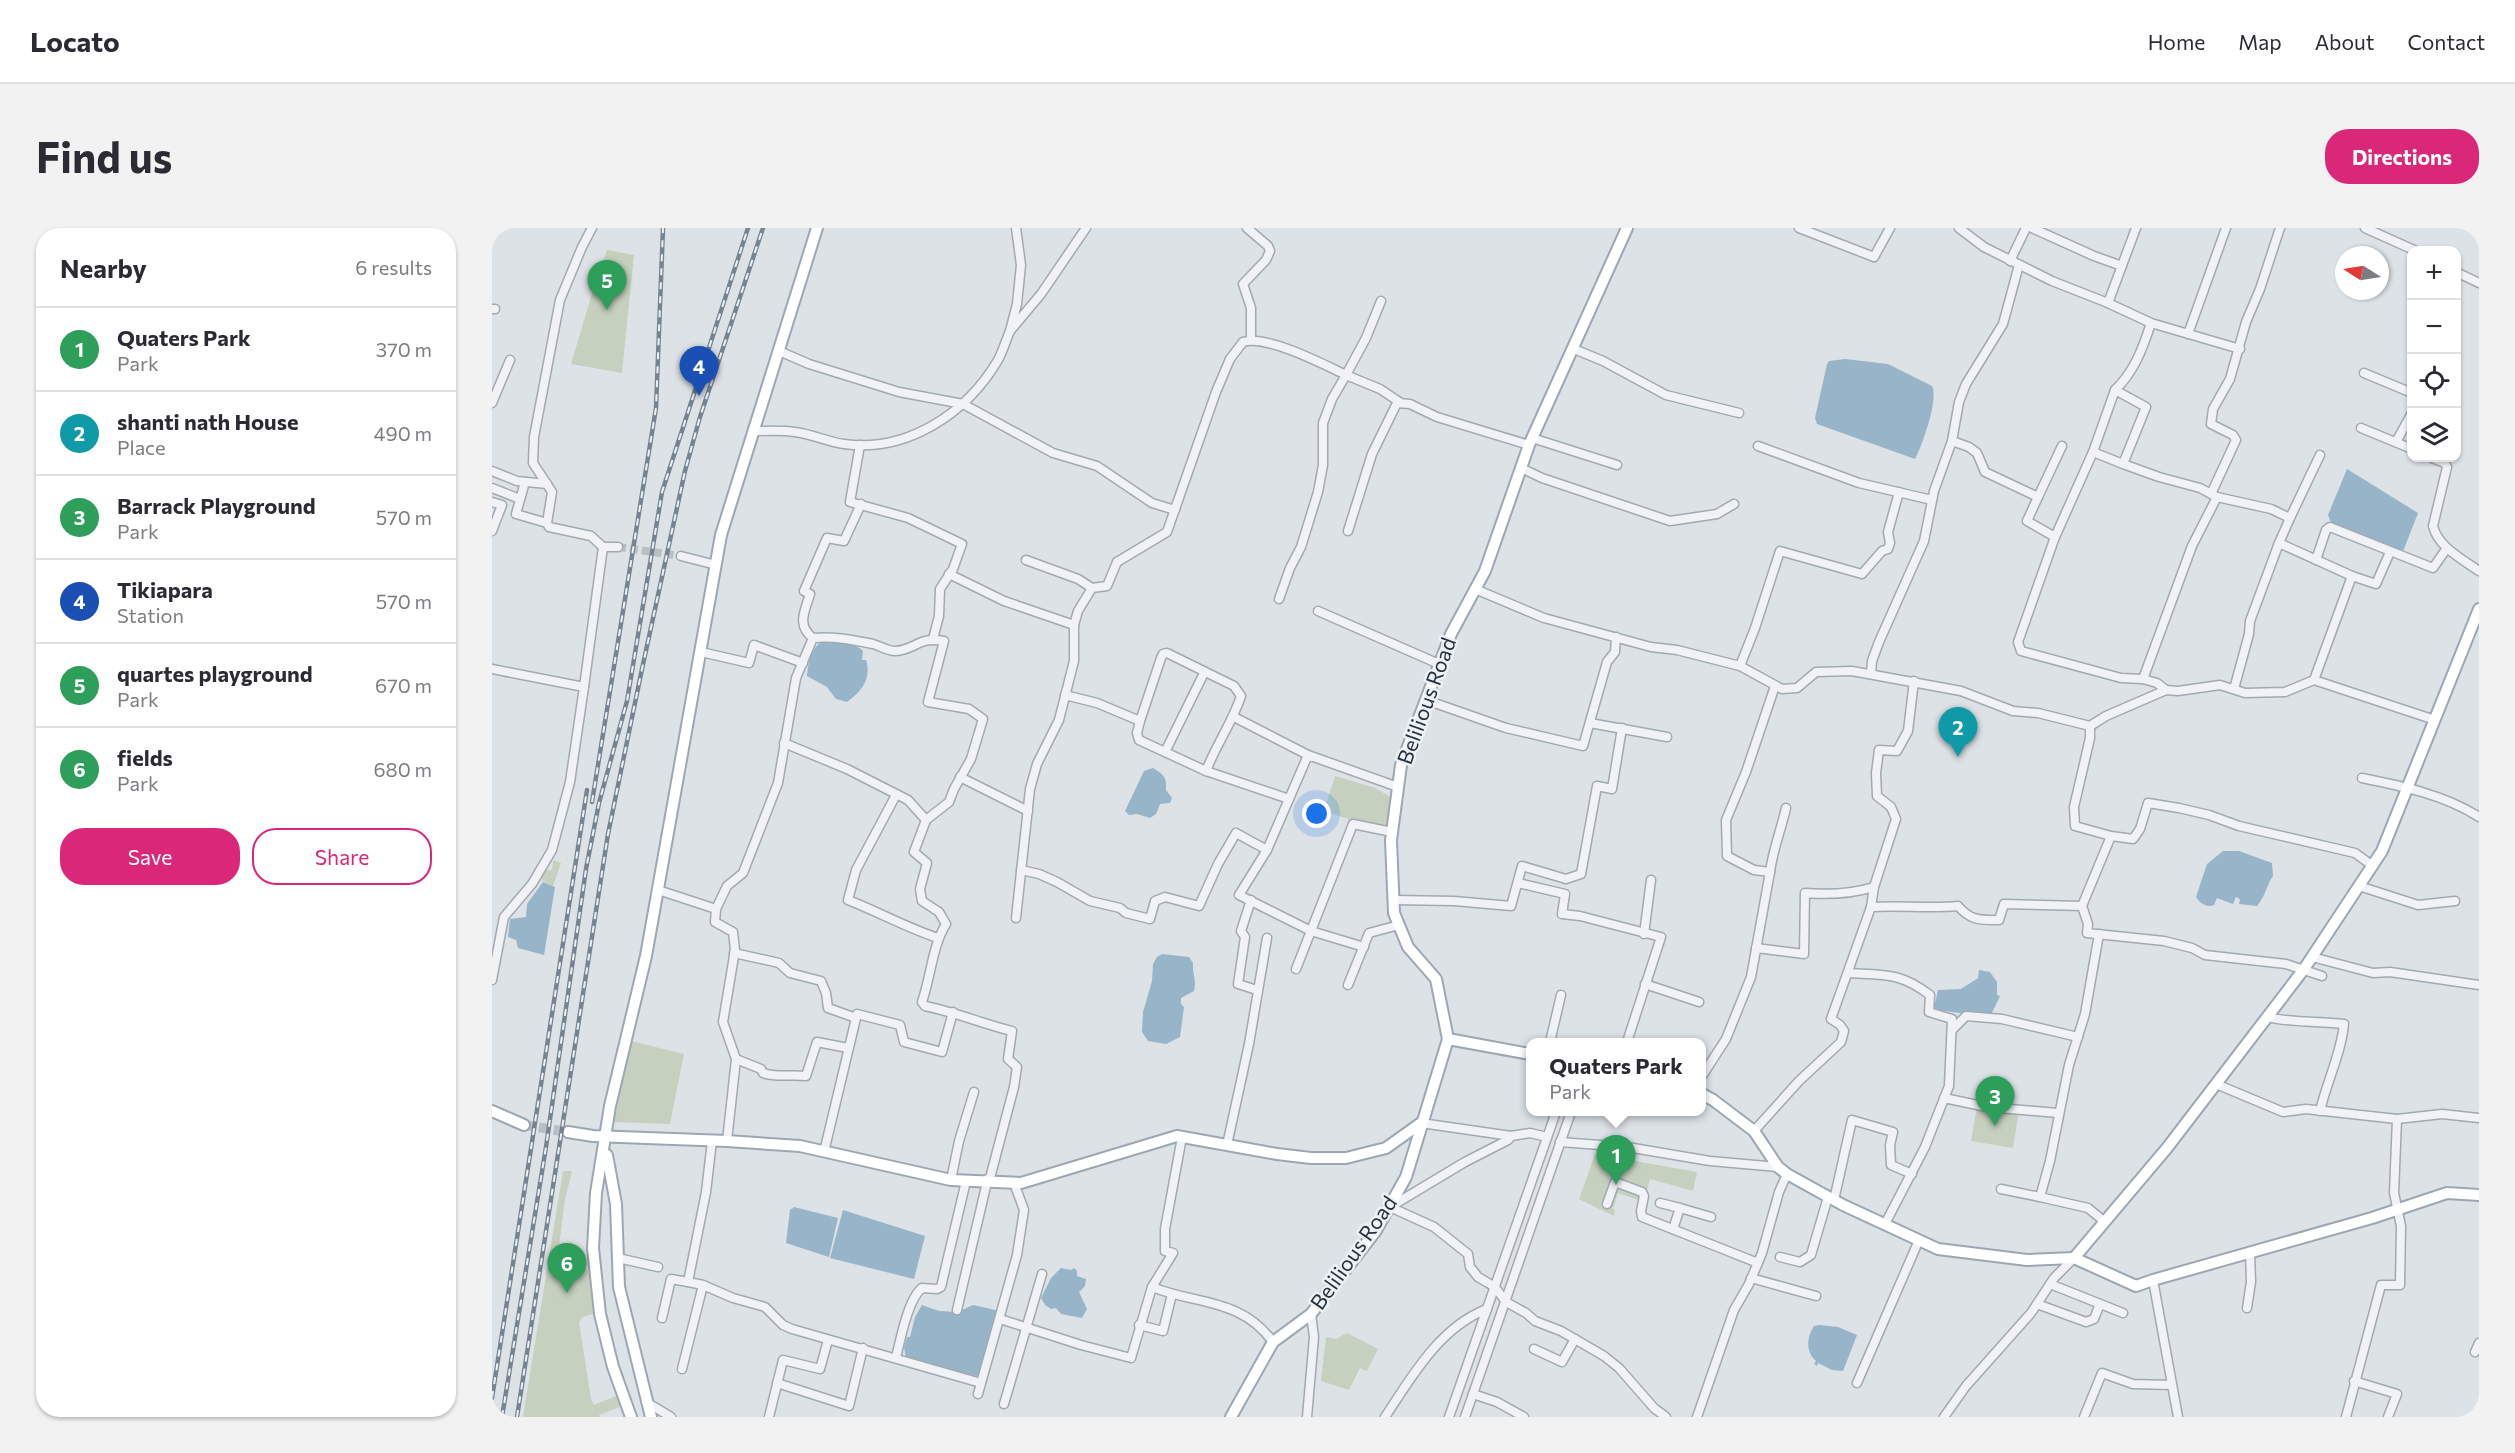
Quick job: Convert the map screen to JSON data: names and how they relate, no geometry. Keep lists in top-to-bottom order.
{
  "streets": {
    "main road": ["Belilious Road"]
  },
  "north": "left",
  "page": {
    "header": "Locato",
    "nav": [
      "Home",
      "Map",
      "About",
      "Contact"
    ],
    "buttons": [
      "Directions",
      ["Save", "Share"]
    ],
    "title": "Find us",
    "heading": ["Nearby", "6 results"],
    "map_buttons": ["+", "−"],
    "pins": [
      "5",
      "4",
      "2",
      "3",
      "1",
      "6"
    ],
    "list": [
      {
        "mark": "1",
        "name": "Quaters Park",
        "note": "Park",
        "value": "370 m"
      },
      {
        "mark": "2",
        "name": "shanti nath House",
        "note": "Place",
        "value": "490 m"
      },
      {
        "mark": "3",
        "name": "Barrack Playground",
        "note": "Park",
        "value": "570 m"
      },
      {
        "mark": "4",
        "name": "Tikiapara",
        "note": "Station",
        "value": "570 m"
      },
      {
        "mark": "5",
        "name": "quartes playground",
        "note": "Park",
        "value": "670 m"
      },
      {
        "mark": "6",
        "name": "fields",
        "note": "Park",
        "value": "680 m"
      }
    ],
    "popup": ["Quaters Park", "Park"]
  }
}
